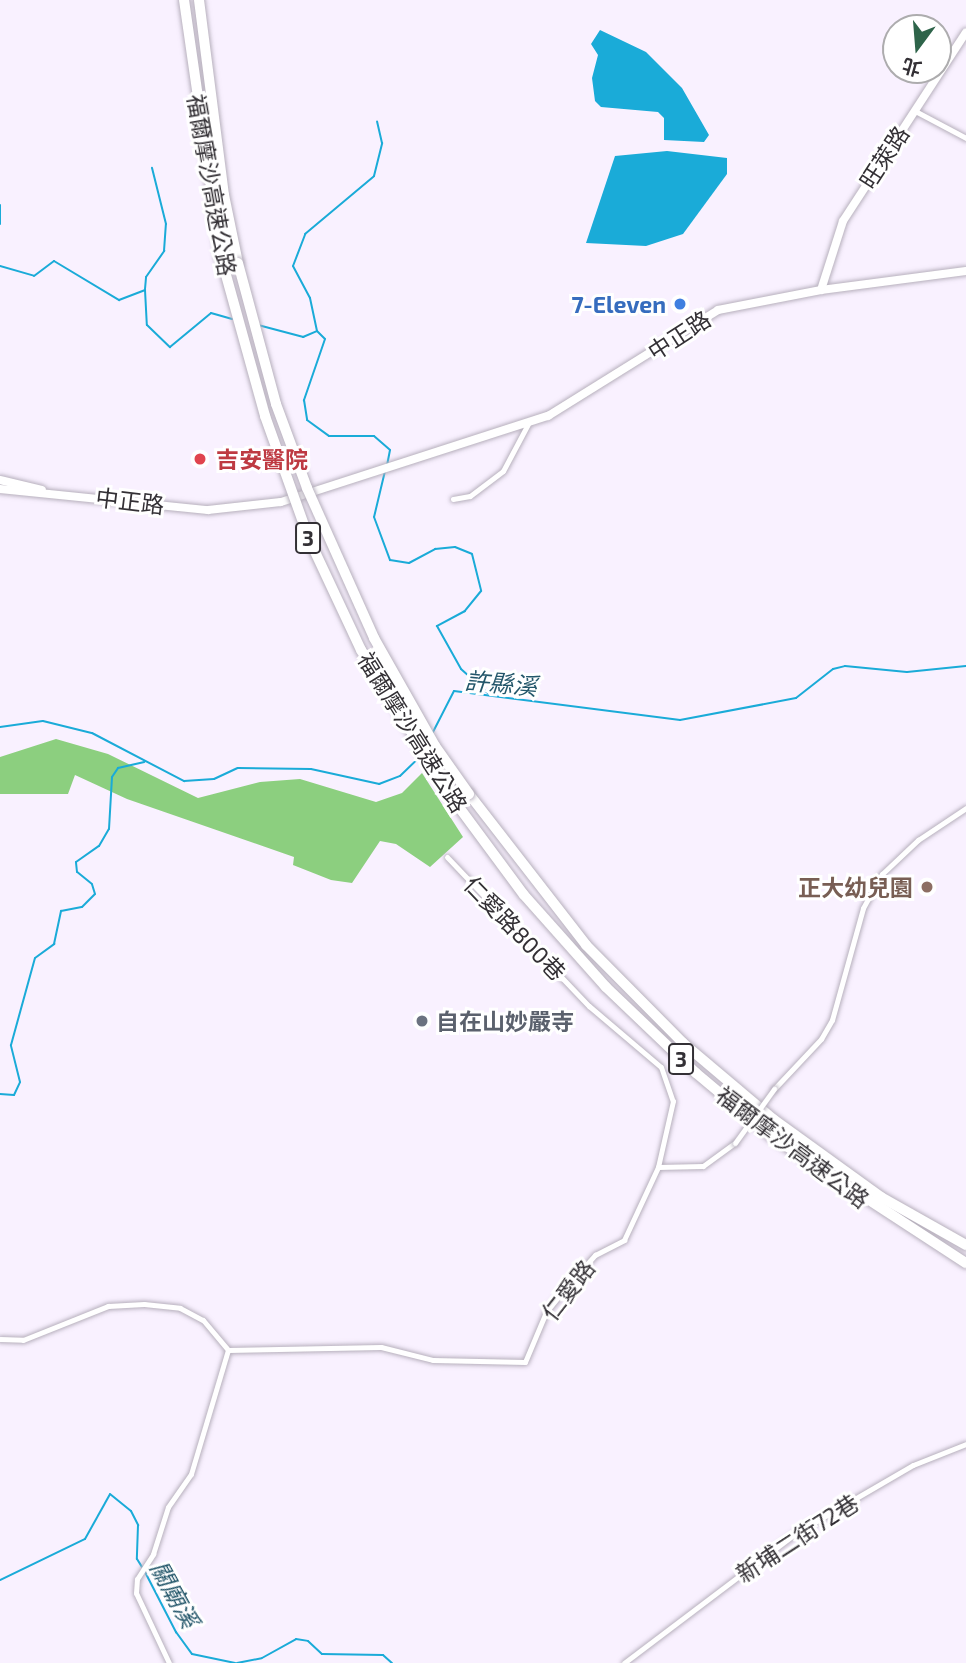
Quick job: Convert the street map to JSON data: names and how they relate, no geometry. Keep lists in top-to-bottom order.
{
  "streets": {
    "highway": ["福爾摩沙高速公路", "3"],
    "main road": ["旺萊路", "中正路"],
    "street": ["仁愛路800巷", "仁愛路", "新埔二街72巷"]
  },
  "crossings": [
    ["旺萊路", "中正路"],
    ["仁愛路800巷", "仁愛路"]
  ],
  "water": ["許縣溪", "關廟溪"],
  "places": [
    "7-Eleven",
    "吉安醫院",
    "正大幼兒園",
    "自在山妙嚴寺"
  ],
  "north": "bottom"
}
